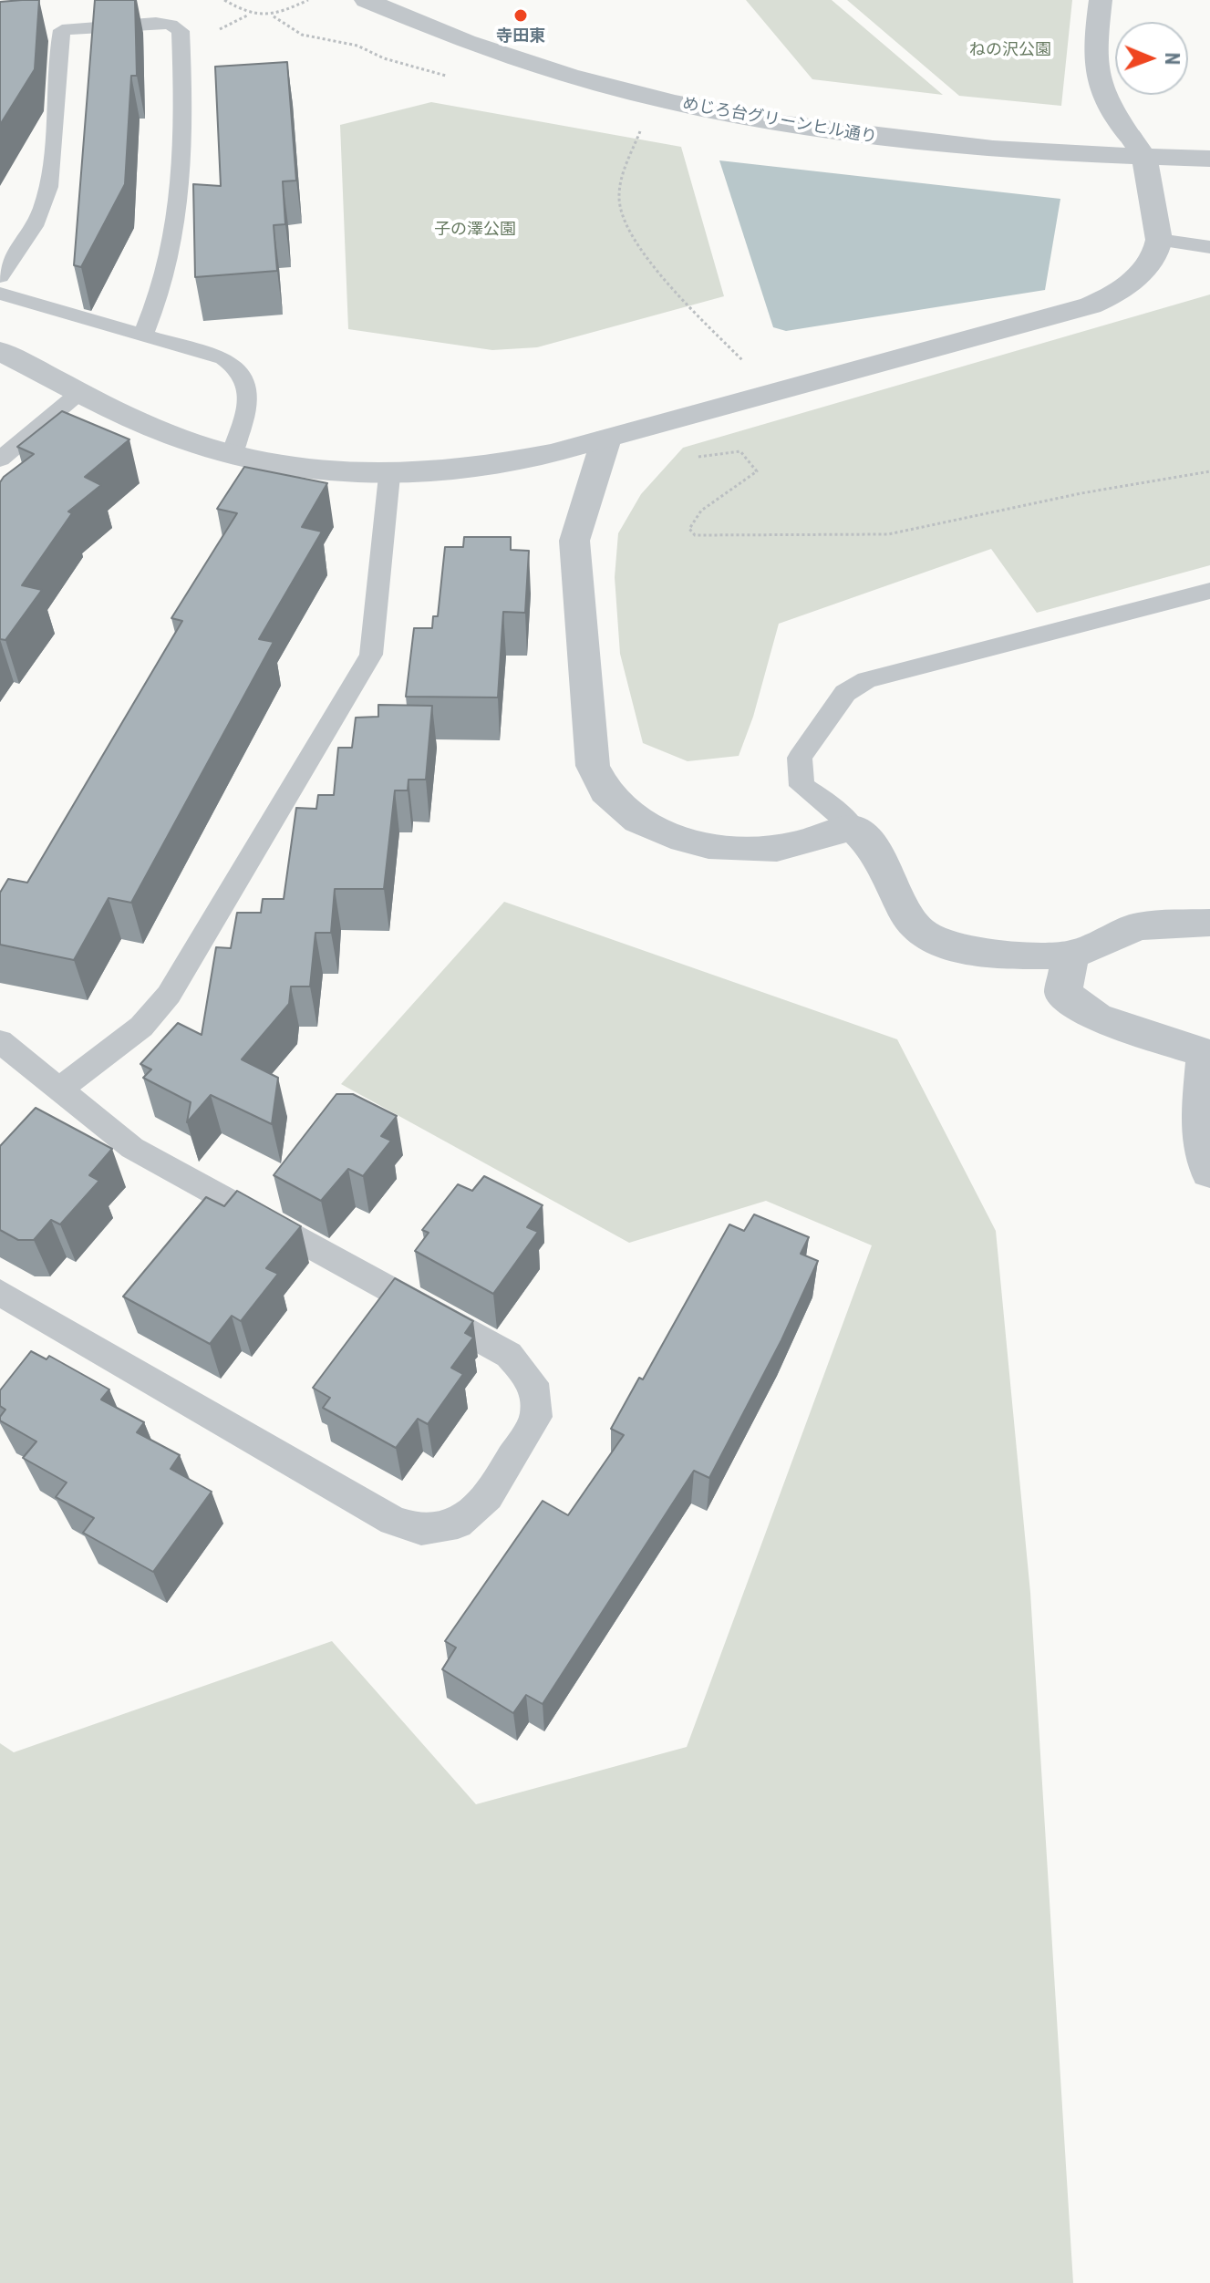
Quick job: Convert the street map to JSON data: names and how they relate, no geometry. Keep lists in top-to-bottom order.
{
  "streets": {
    "street": ["めじろ台グリーンヒル通り"]
  },
  "parks": ["ねの沢公園", "子の澤公園"],
  "places": ["寺田東"],
  "north": "right"
}
